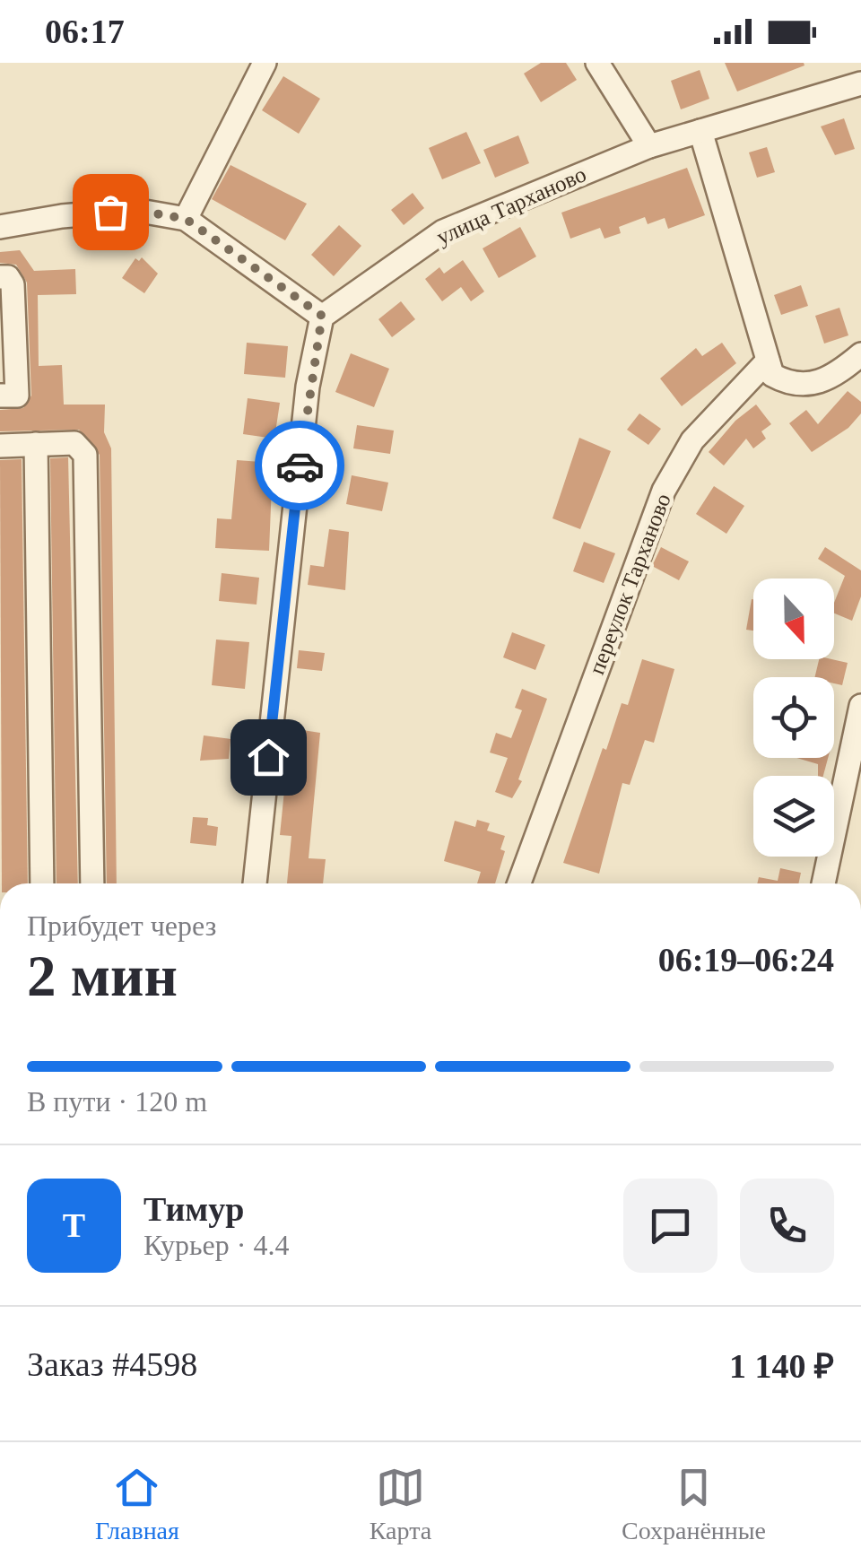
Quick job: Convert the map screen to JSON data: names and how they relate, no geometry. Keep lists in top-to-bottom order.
{
  "streets": {
    "street": ["улица Тарханово", "переулок Тарханово"]
  },
  "north": "bottom",
  "page": {
    "status": "06:17",
    "heading": ["2 мин", "Прибудет через", "06:19–06:24"],
    "panel": [
      "Тимур",
      "Курьер · 4.4",
      "Заказ #4598",
      "1 140 ₽"
    ],
    "bar": "В пути · 120 m",
    "round": "Т",
    "tabs": ["Главная", "Карта", "Сохранённые"]
  }
}
